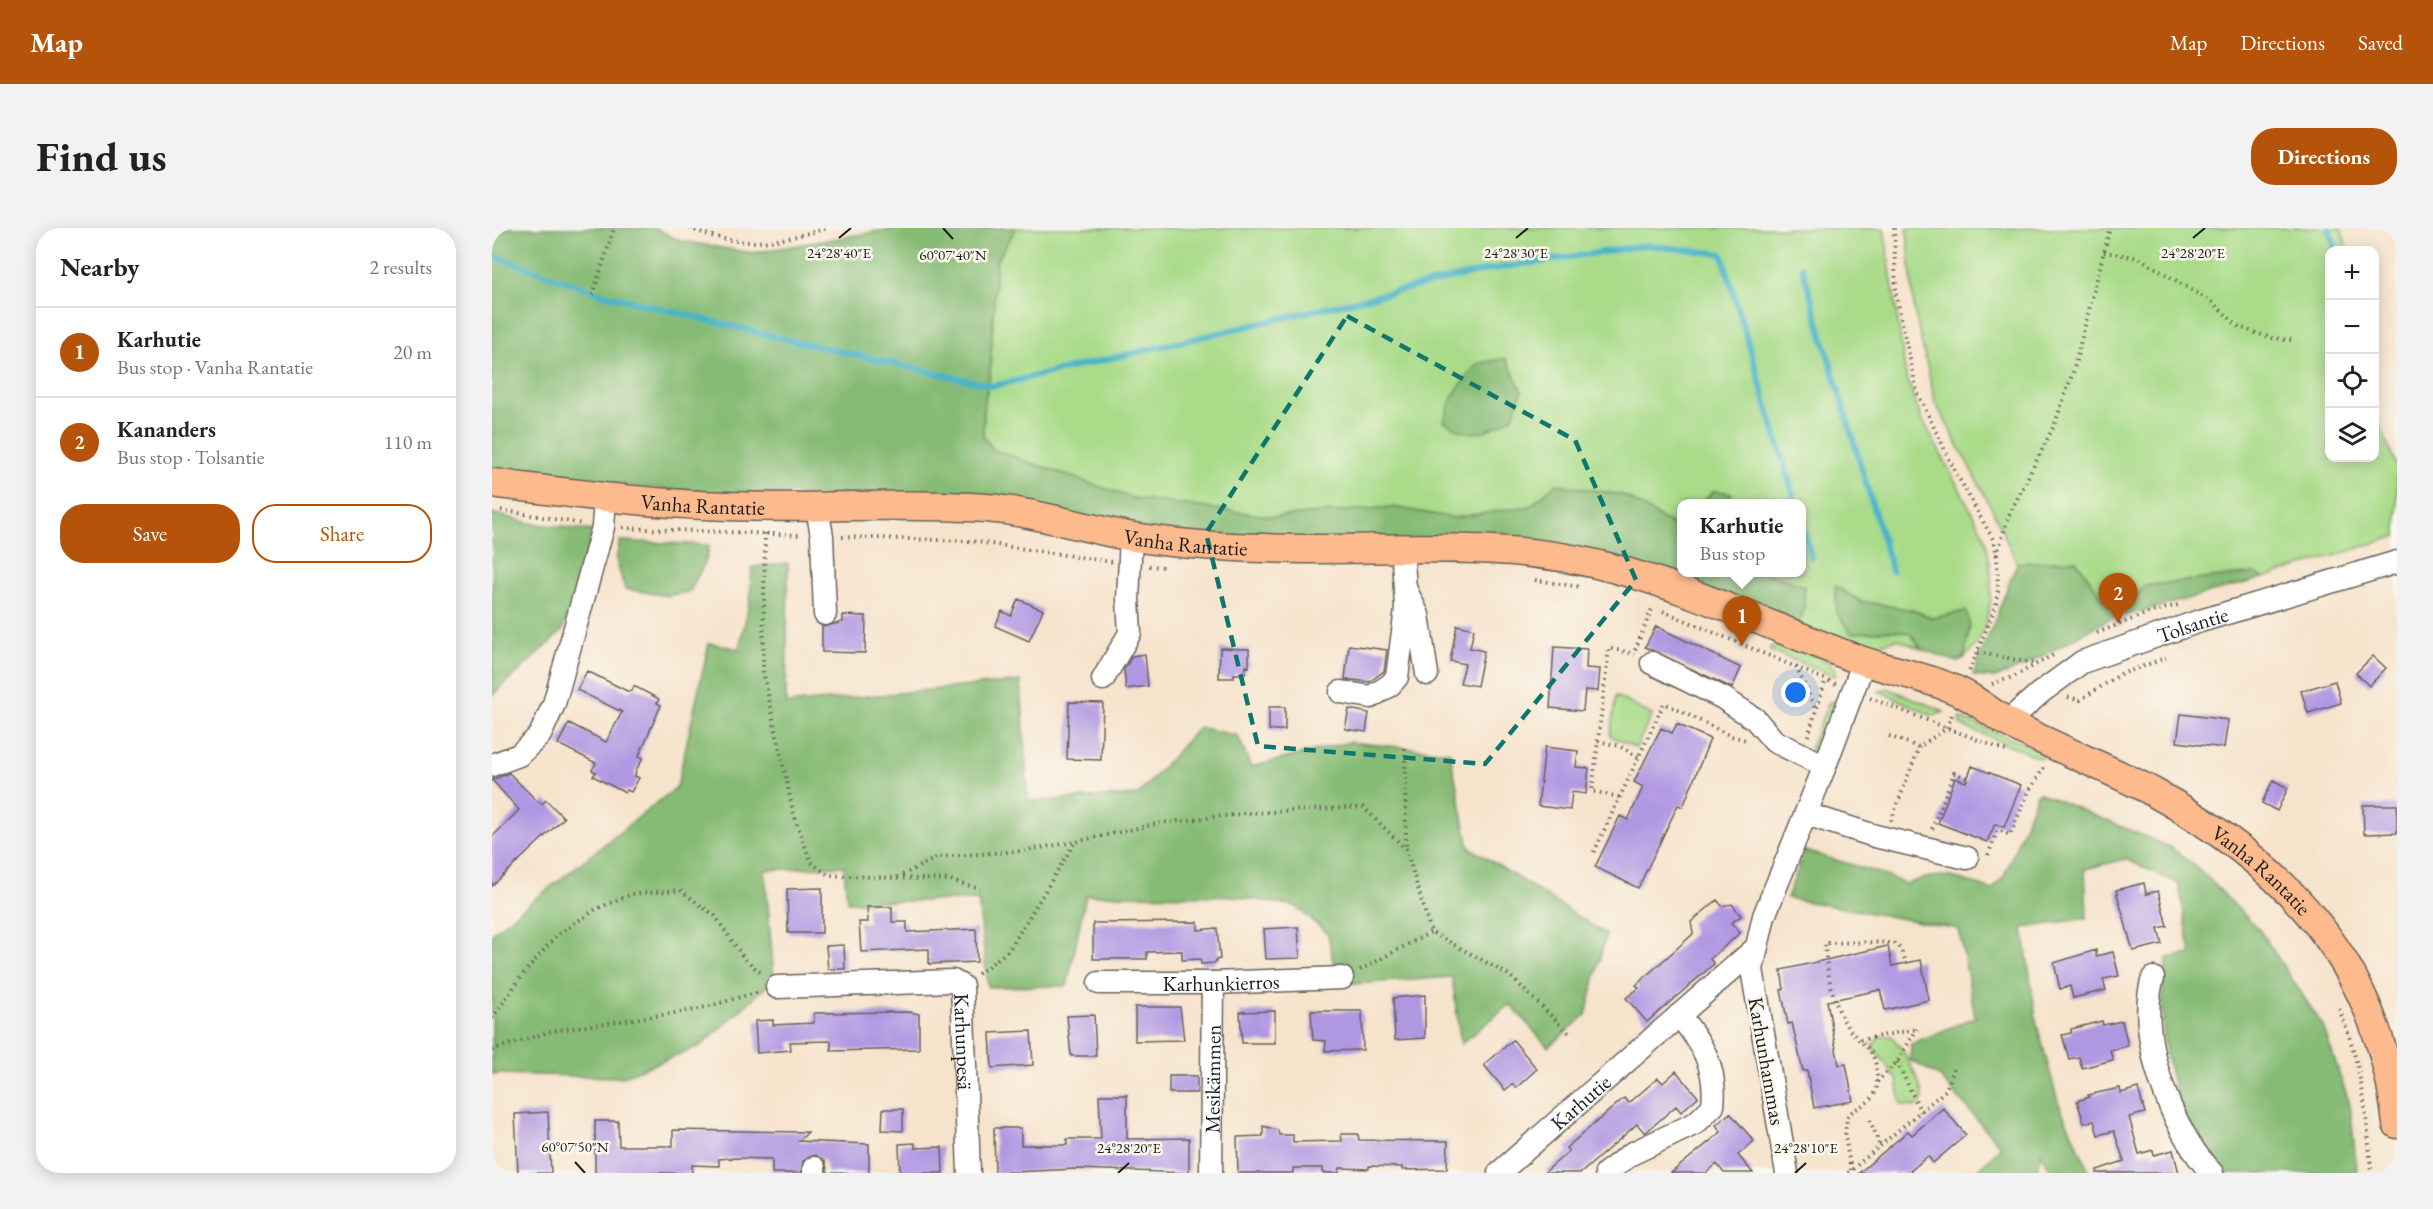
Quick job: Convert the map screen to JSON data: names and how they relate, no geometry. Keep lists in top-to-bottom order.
{
  "streets": {
    "main road": ["Vanha Rantatie"],
    "street": [
      "Tolsantie",
      "Karhunkierros",
      "Karhunpesä",
      "Karhunhammas",
      "Mesikämmen",
      "Karhutie"
    ]
  },
  "crossings": [
    ["Vanha Rantatie", "Tolsantie"],
    ["Karhunkierros", "Mesikämmen"],
    ["Karhunhammas", "Karhutie"]
  ],
  "page": {
    "header": "Map",
    "nav": ["Map", "Directions", "Saved"],
    "buttons": [
      "Directions",
      ["Save", "Share"]
    ],
    "title": "Find us",
    "heading": ["Nearby", "2 results"],
    "map_buttons": ["+", "−"],
    "list": [
      {
        "mark": "1",
        "name": "Karhutie",
        "note": "Bus stop · Vanha Rantatie",
        "value": "20 m"
      },
      {
        "mark": "2",
        "name": "Kananders",
        "note": "Bus stop · Tolsantie",
        "value": "110 m"
      }
    ],
    "popup": ["Karhutie", "Bus stop"],
    "pins": ["2", "1"]
  },
  "coordinates": [
    "24°28'40\"E",
    "24°28'30\"E",
    "24°28'20\"E",
    "60°07'40\"N",
    "60°07'50\"N",
    "24°28'10\"E"
  ]
}
